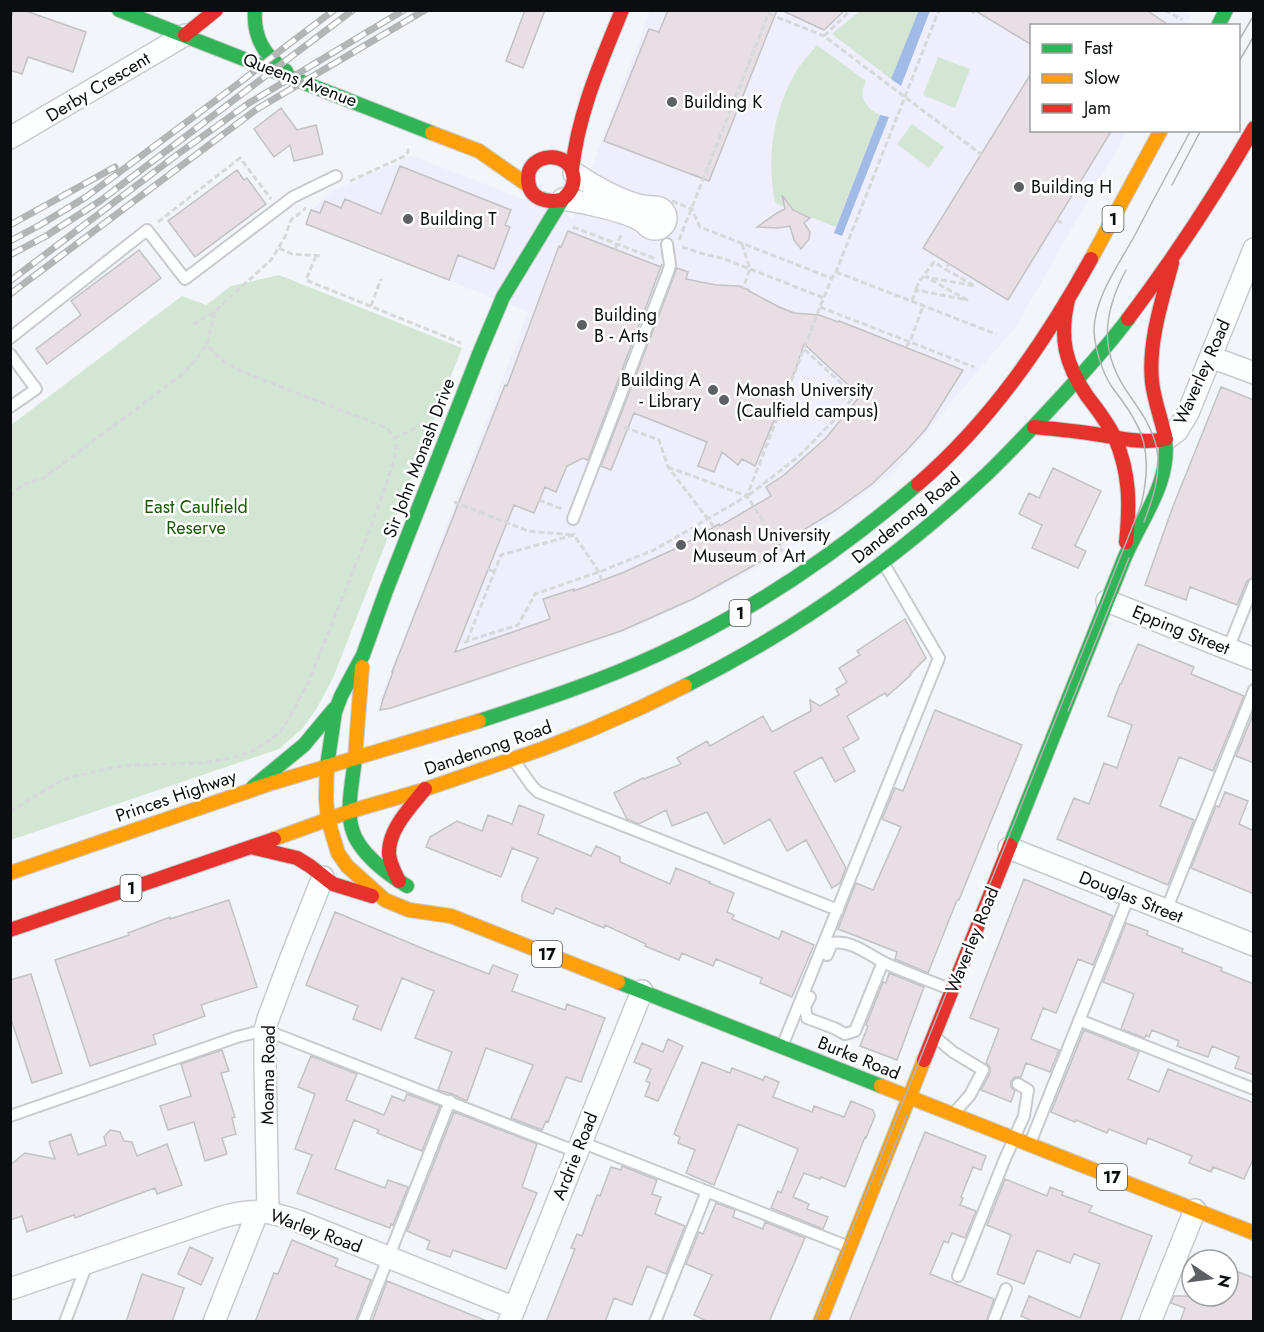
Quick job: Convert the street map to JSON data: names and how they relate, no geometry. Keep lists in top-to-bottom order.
{
  "streets": {
    "main road": [
      "Queens Avenue",
      "1",
      "Waverley Road",
      "Sir John Monash Drive",
      "Dandenong Road",
      "Princes Highway",
      "17",
      "Burke Road"
    ],
    "street": [
      "Derby Crescent",
      "Epping Street",
      "Douglas Street",
      "Moama Road",
      "Ardrie Road",
      "Warley Road"
    ]
  },
  "crossings": [
    ["Queens Avenue", "Derby Crescent"],
    ["Queens Avenue", "Sir John Monash Drive"],
    ["1", "Dandenong Road"],
    ["1", "17"],
    ["1", "Burke Road"],
    ["Waverley Road", "Dandenong Road"],
    ["Waverley Road", "Epping Street"],
    ["Waverley Road", "Douglas Street"],
    ["Waverley Road", "Burke Road"],
    ["Sir John Monash Drive", "Dandenong Road"],
    ["Sir John Monash Drive", "Princes Highway"],
    ["Sir John Monash Drive", "Burke Road"],
    ["Dandenong Road", "Princes Highway"],
    ["Dandenong Road", "Burke Road"],
    ["Princes Highway", "Burke Road"],
    ["17", "Burke Road"],
    ["17", "Moama Road"],
    ["Burke Road", "Ardrie Road"],
    ["Moama Road", "Warley Road"],
    ["Ardrie Road", "Warley Road"]
  ],
  "parks": ["East Caulfield Reserve"],
  "places": [
    "Building K",
    "Building H",
    "Building T",
    "Building B - Arts",
    "Building A - Library",
    "Monash University (Caulfield campus)",
    "Monash University Museum of Art"
  ],
  "legend": ["Fast", "Slow", "Jam"],
  "north": "right"
}
